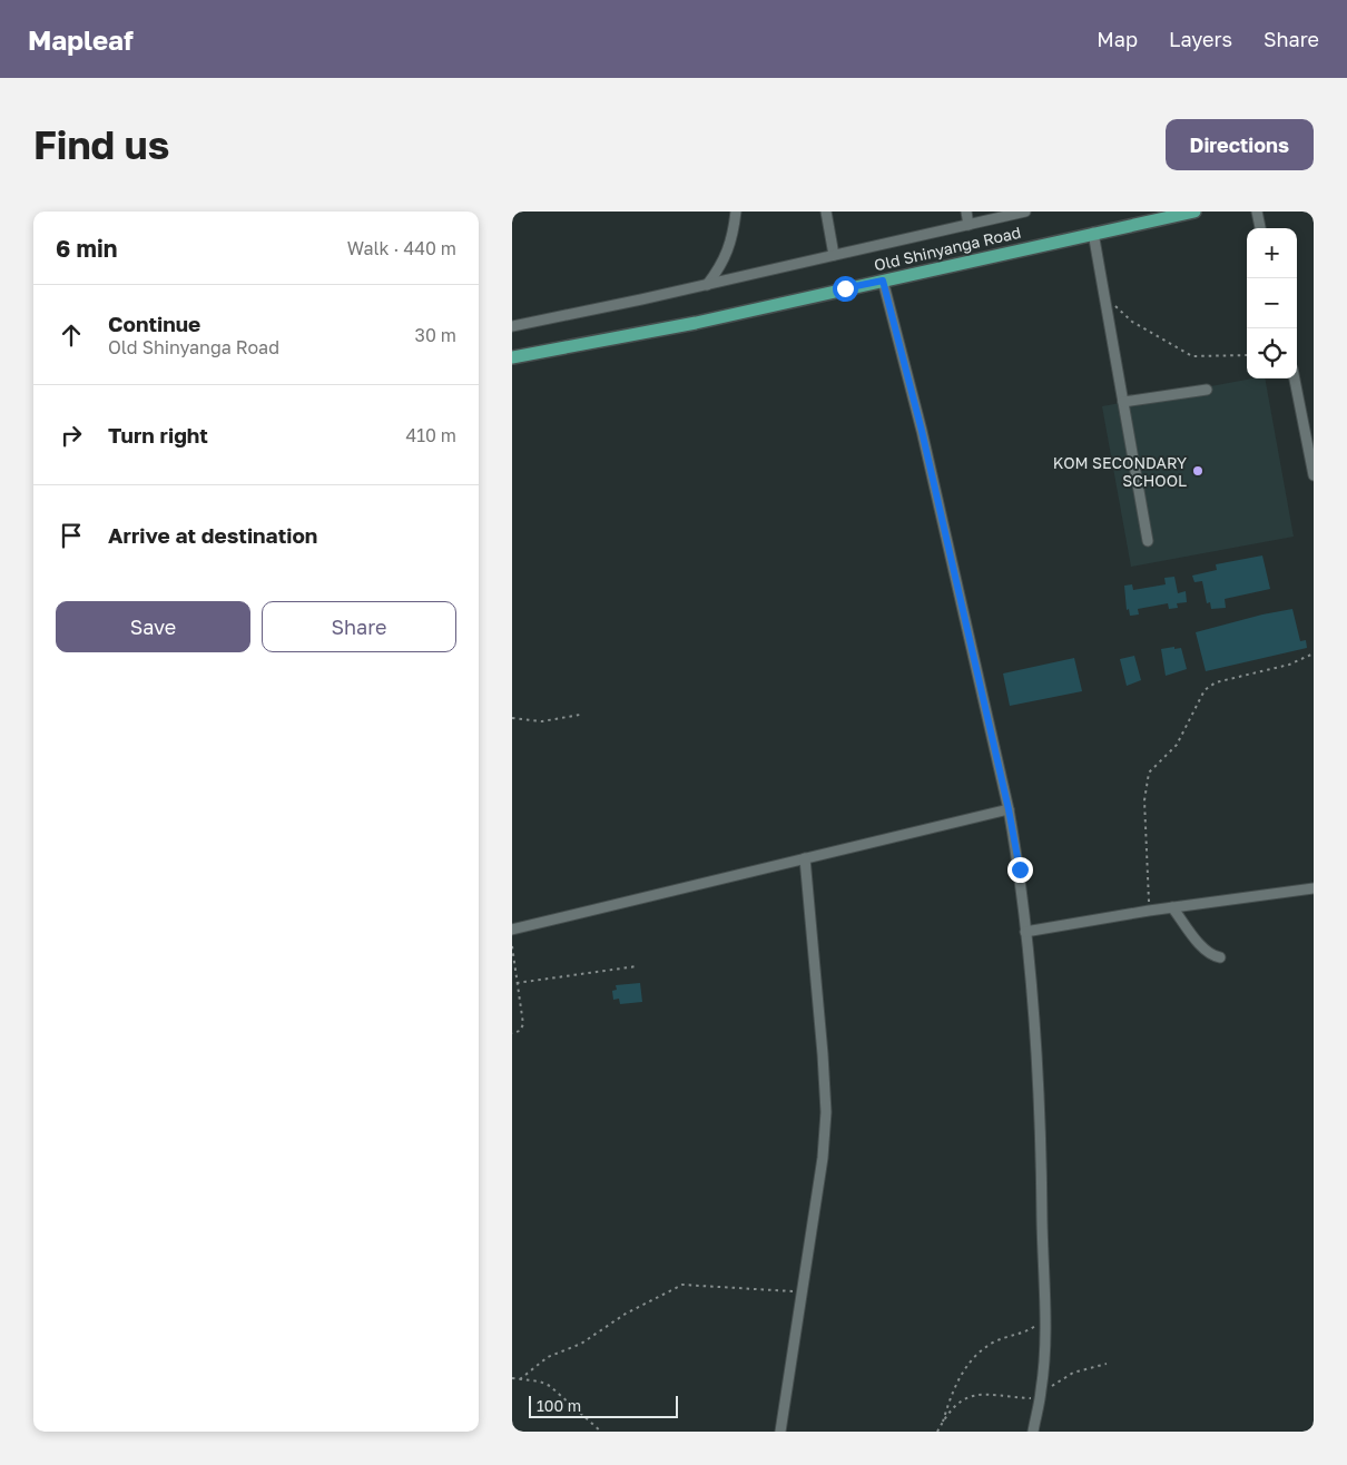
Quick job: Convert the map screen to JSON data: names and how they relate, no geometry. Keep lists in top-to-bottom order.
{
  "streets": {
    "main road": ["Old Shinyanga Road"]
  },
  "places": ["KOM SECONDARY SCHOOL"],
  "scale_bar": "100 m",
  "page": {
    "header": "Mapleaf",
    "nav": ["Map", "Layers", "Share"],
    "buttons": [
      "Directions",
      ["Save", "Share"]
    ],
    "title": "Find us",
    "heading": ["6 min", "Walk · 440 m"],
    "map_buttons": ["+", "−"],
    "list": [
      ["Continue", "Old Shinyanga Road", "30 m"],
      ["Turn right", "410 m"],
      "Arrive at destination"
    ],
    "scale": "100 m"
  }
}
